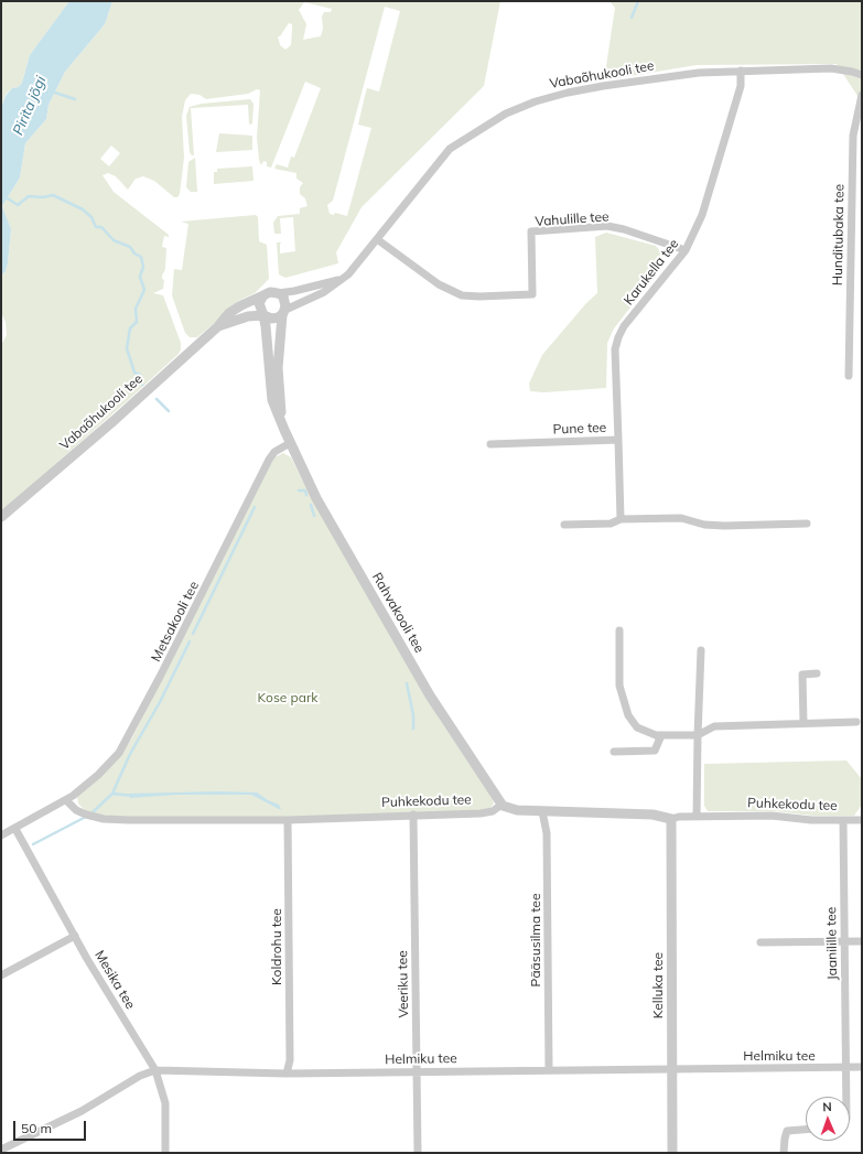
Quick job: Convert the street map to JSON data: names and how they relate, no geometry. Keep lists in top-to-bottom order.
{
  "streets": {
    "street": [
      "Vabaõhukooli tee",
      "Vahulille tee",
      "Hunditubaka tee",
      "Karukella tee",
      "Pune tee",
      "Rahvakooli tee",
      "Metsakooli tee",
      "Puhkekodu tee",
      "Pääsusilma tee",
      "Jaanilille tee",
      "Koldrohu tee",
      "Mesika tee",
      "Veeriku tee",
      "Kelluka tee",
      "Helmiku tee"
    ]
  },
  "crossings": [
    ["Vabaõhukooli tee", "Vahulille tee"],
    ["Vabaõhukooli tee", "Karukella tee"],
    ["Vabaõhukooli tee", "Rahvakooli tee"],
    ["Vahulille tee", "Karukella tee"],
    ["Karukella tee", "Pune tee"],
    ["Rahvakooli tee", "Metsakooli tee"],
    ["Rahvakooli tee", "Puhkekodu tee"],
    ["Metsakooli tee", "Puhkekodu tee"],
    ["Puhkekodu tee", "Pääsusilma tee"],
    ["Puhkekodu tee", "Jaanilille tee"],
    ["Puhkekodu tee", "Koldrohu tee"],
    ["Puhkekodu tee", "Veeriku tee"],
    ["Puhkekodu tee", "Kelluka tee"],
    ["Pääsusilma tee", "Helmiku tee"],
    ["Jaanilille tee", "Helmiku tee"],
    ["Koldrohu tee", "Helmiku tee"],
    ["Mesika tee", "Helmiku tee"],
    ["Veeriku tee", "Helmiku tee"],
    ["Kelluka tee", "Helmiku tee"]
  ],
  "water": ["Pirita jõgi"],
  "parks": ["Kose park"],
  "scale_bar": "50 m",
  "north": "top"
}
